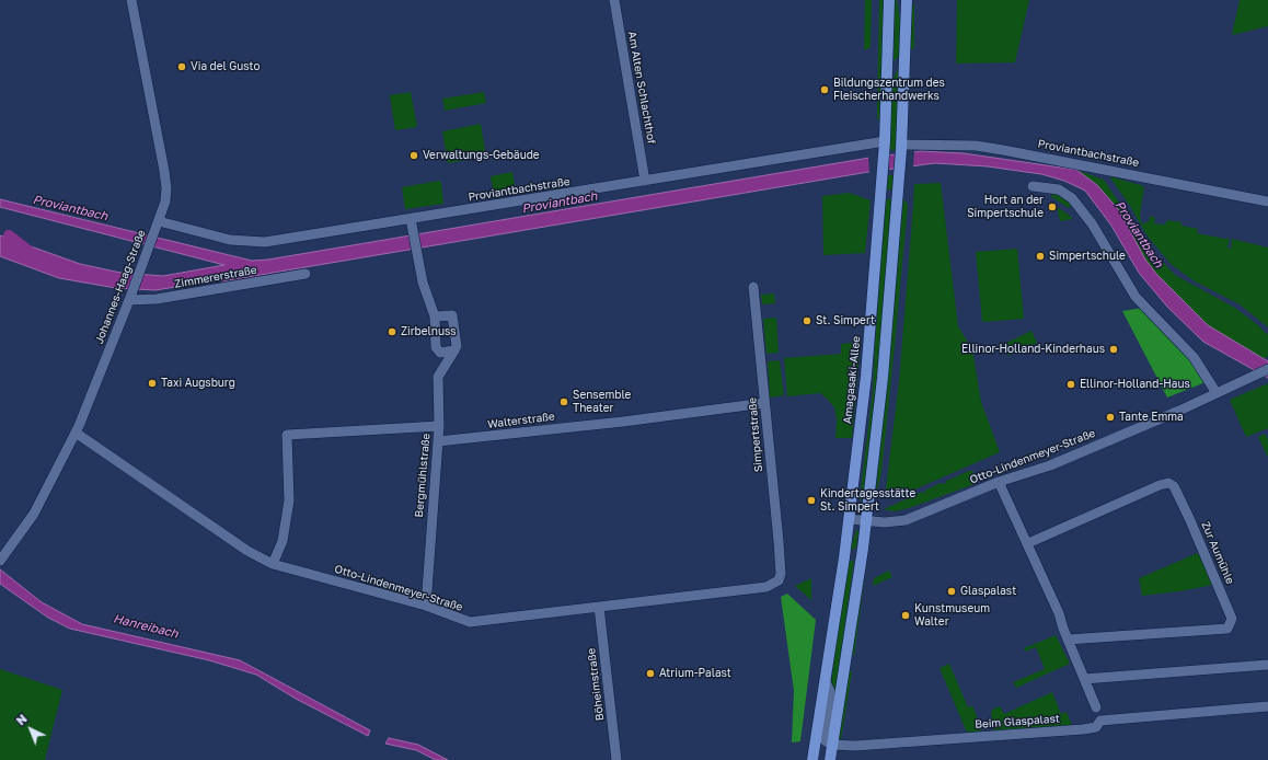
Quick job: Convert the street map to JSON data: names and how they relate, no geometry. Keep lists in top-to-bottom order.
{
  "streets": {
    "main road": ["Amagasaki-Allee"],
    "street": [
      "Am Alten Schlachthof",
      "Proviantbachstraße",
      "Zimmererstraße",
      "Johannes-Haag-Straße",
      "Walterstraße",
      "Simpertstraße",
      "Otto-Lindenmeyer-Straße",
      "Bergmühlstraße",
      "Zur Aumühle",
      "Böheimstraße",
      "Beim Glaspalast"
    ]
  },
  "crossings": [
    ["Am Alten Schlachthof", "Proviantbachstraße"],
    ["Proviantbachstraße", "Johannes-Haag-Straße"],
    ["Proviantbachstraße", "Amagasaki-Allee"],
    ["Zimmererstraße", "Johannes-Haag-Straße"],
    ["Johannes-Haag-Straße", "Otto-Lindenmeyer-Straße"],
    ["Amagasaki-Allee", "Otto-Lindenmeyer-Straße"],
    ["Walterstraße", "Simpertstraße"],
    ["Walterstraße", "Bergmühlstraße"],
    ["Simpertstraße", "Otto-Lindenmeyer-Straße"],
    ["Otto-Lindenmeyer-Straße", "Bergmühlstraße"],
    ["Otto-Lindenmeyer-Straße", "Böheimstraße"]
  ],
  "water": ["Proviantbach", "Hanreibach"],
  "places": [
    "Via del Gusto",
    "Bildungszentrum des Fleischerhandwerks",
    "Verwaltungs-Gebäude",
    "Hort an der Simpertschule",
    "Simpertschule",
    "St. Simpert",
    "Zirbelnuss",
    "Ellinor-Holland-Kinderhaus",
    "Taxi Augsburg",
    "Ellinor-Holland-Haus",
    "Sensemble Theater",
    "Tante Emma",
    "Kindertagesstätte St. Simpert",
    "Glaspalast",
    "Kunstmuseum Walter",
    "Atrium-Palast"
  ],
  "north": "top left"
}
